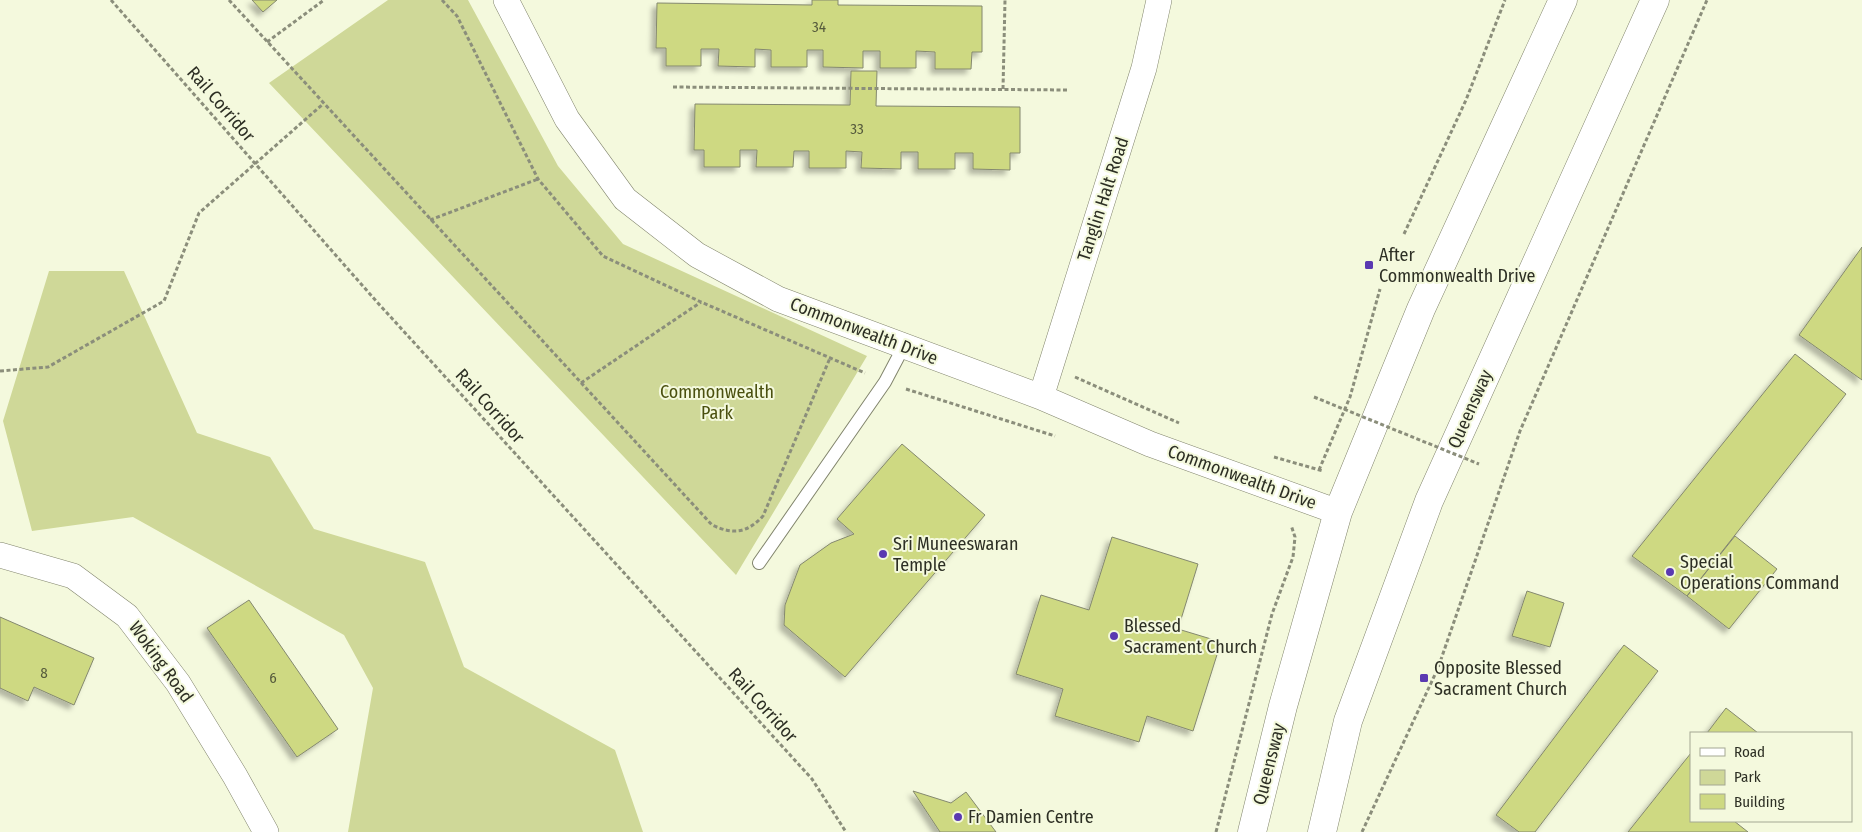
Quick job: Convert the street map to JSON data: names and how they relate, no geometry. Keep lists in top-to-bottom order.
{
  "streets": {
    "highway": ["Queensway"],
    "street": ["Tanglin Halt Road", "Commonwealth Drive", "Woking Road"],
    "path": ["Rail Corridor"]
  },
  "crossings": [
    ["Tanglin Halt Road", "Commonwealth Drive"],
    ["Commonwealth Drive", "Queensway"]
  ],
  "parks": ["Commonwealth Park"],
  "places": {
    "transit": ["After Commonwealth Drive", "Opposite Blessed Sacrament Church"],
    "other": [
      "Sri Muneeswaran Temple",
      "Special Operations Command",
      "Blessed Sacrament Church",
      "Fr Damien Centre"
    ]
  },
  "house_numbers": [
    "34",
    "33",
    "8",
    "6"
  ],
  "legend": ["Road", "Park", "Building"]
}
